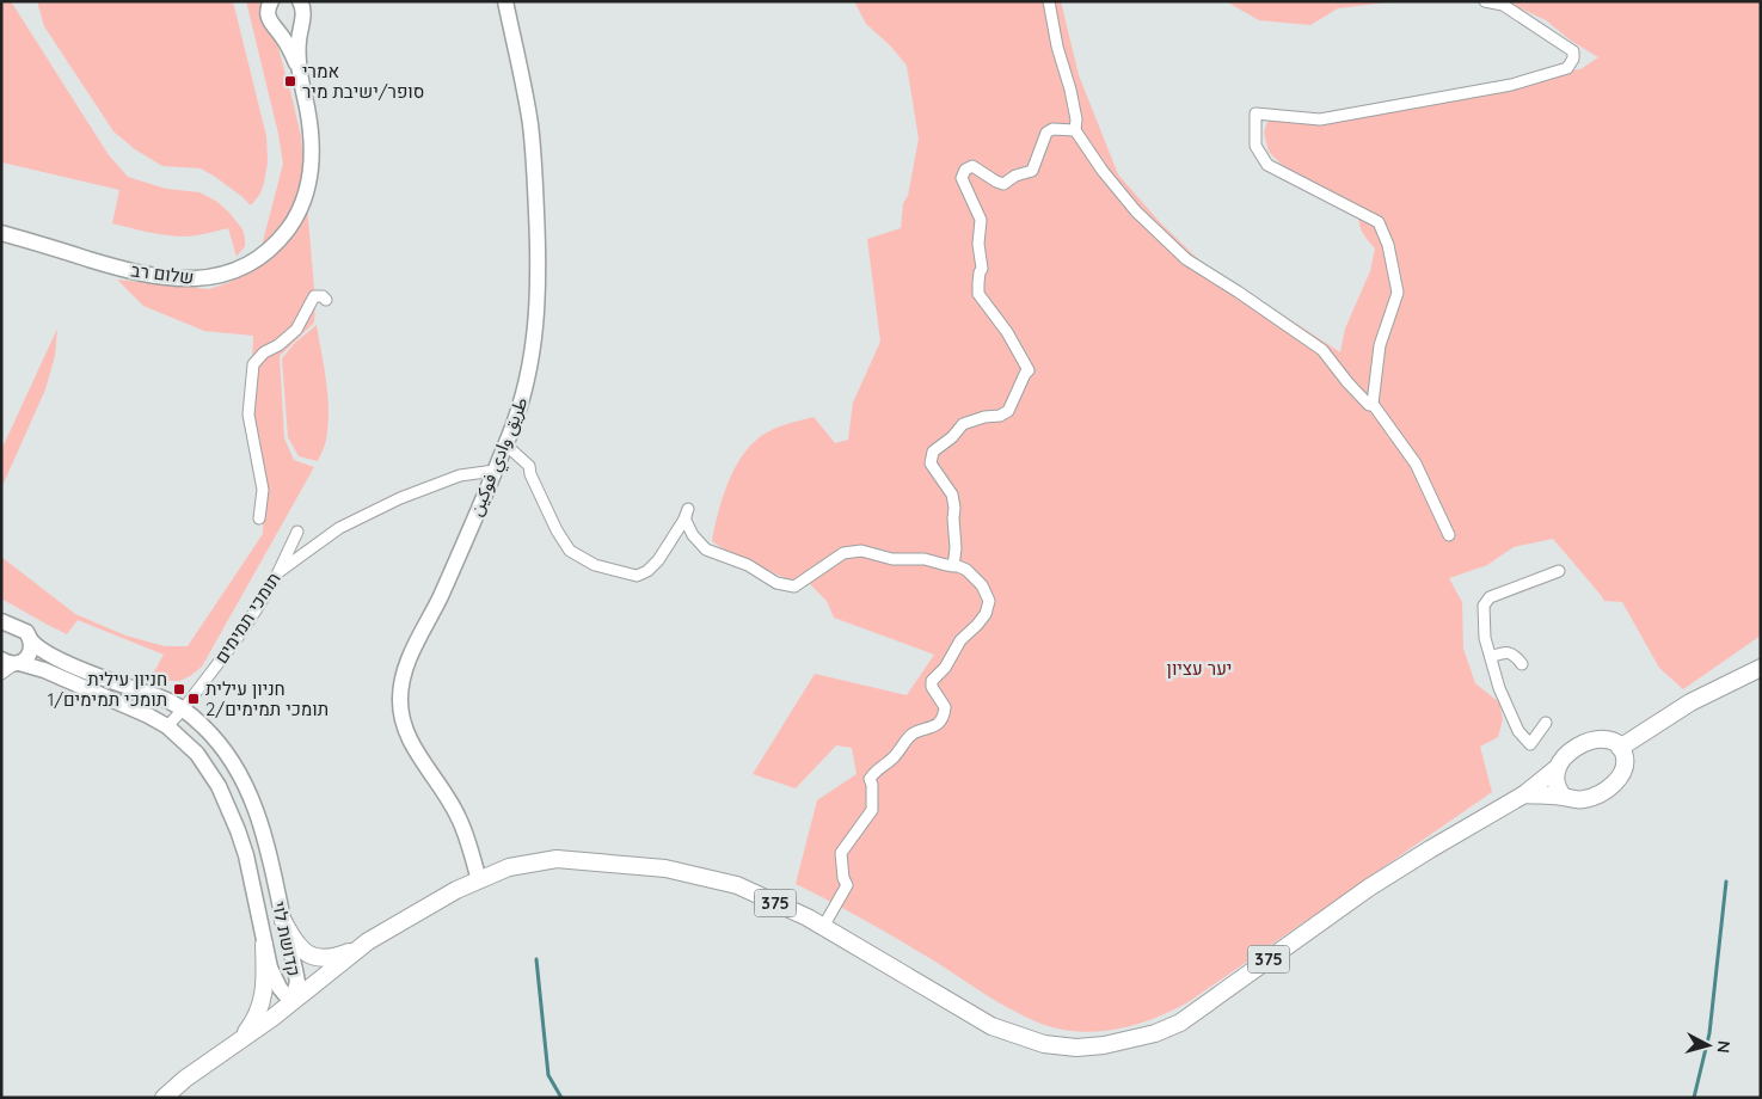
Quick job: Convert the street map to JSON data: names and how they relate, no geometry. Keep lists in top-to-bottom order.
{
  "streets": {
    "main road": ["375"],
    "street": [
      "שלום רב",
      "طريق وادي فوکين",
      "תומכי תמימים",
      "קדושת לוי"
    ]
  },
  "crossings": [
    ["طريق وادي فوکين", "375"],
    ["תומכי תמימים", "קדושת לוי"],
    ["375", "קדושת לוי"]
  ],
  "parks": ["יער עציון"],
  "places": {
    "transit": ["אמרי סופר/ישיבת מיר", "חניון עילית 1/תומכי תמימים", "חניון עילית 2/תומכי תמימים"]
  },
  "north": "right"
}
